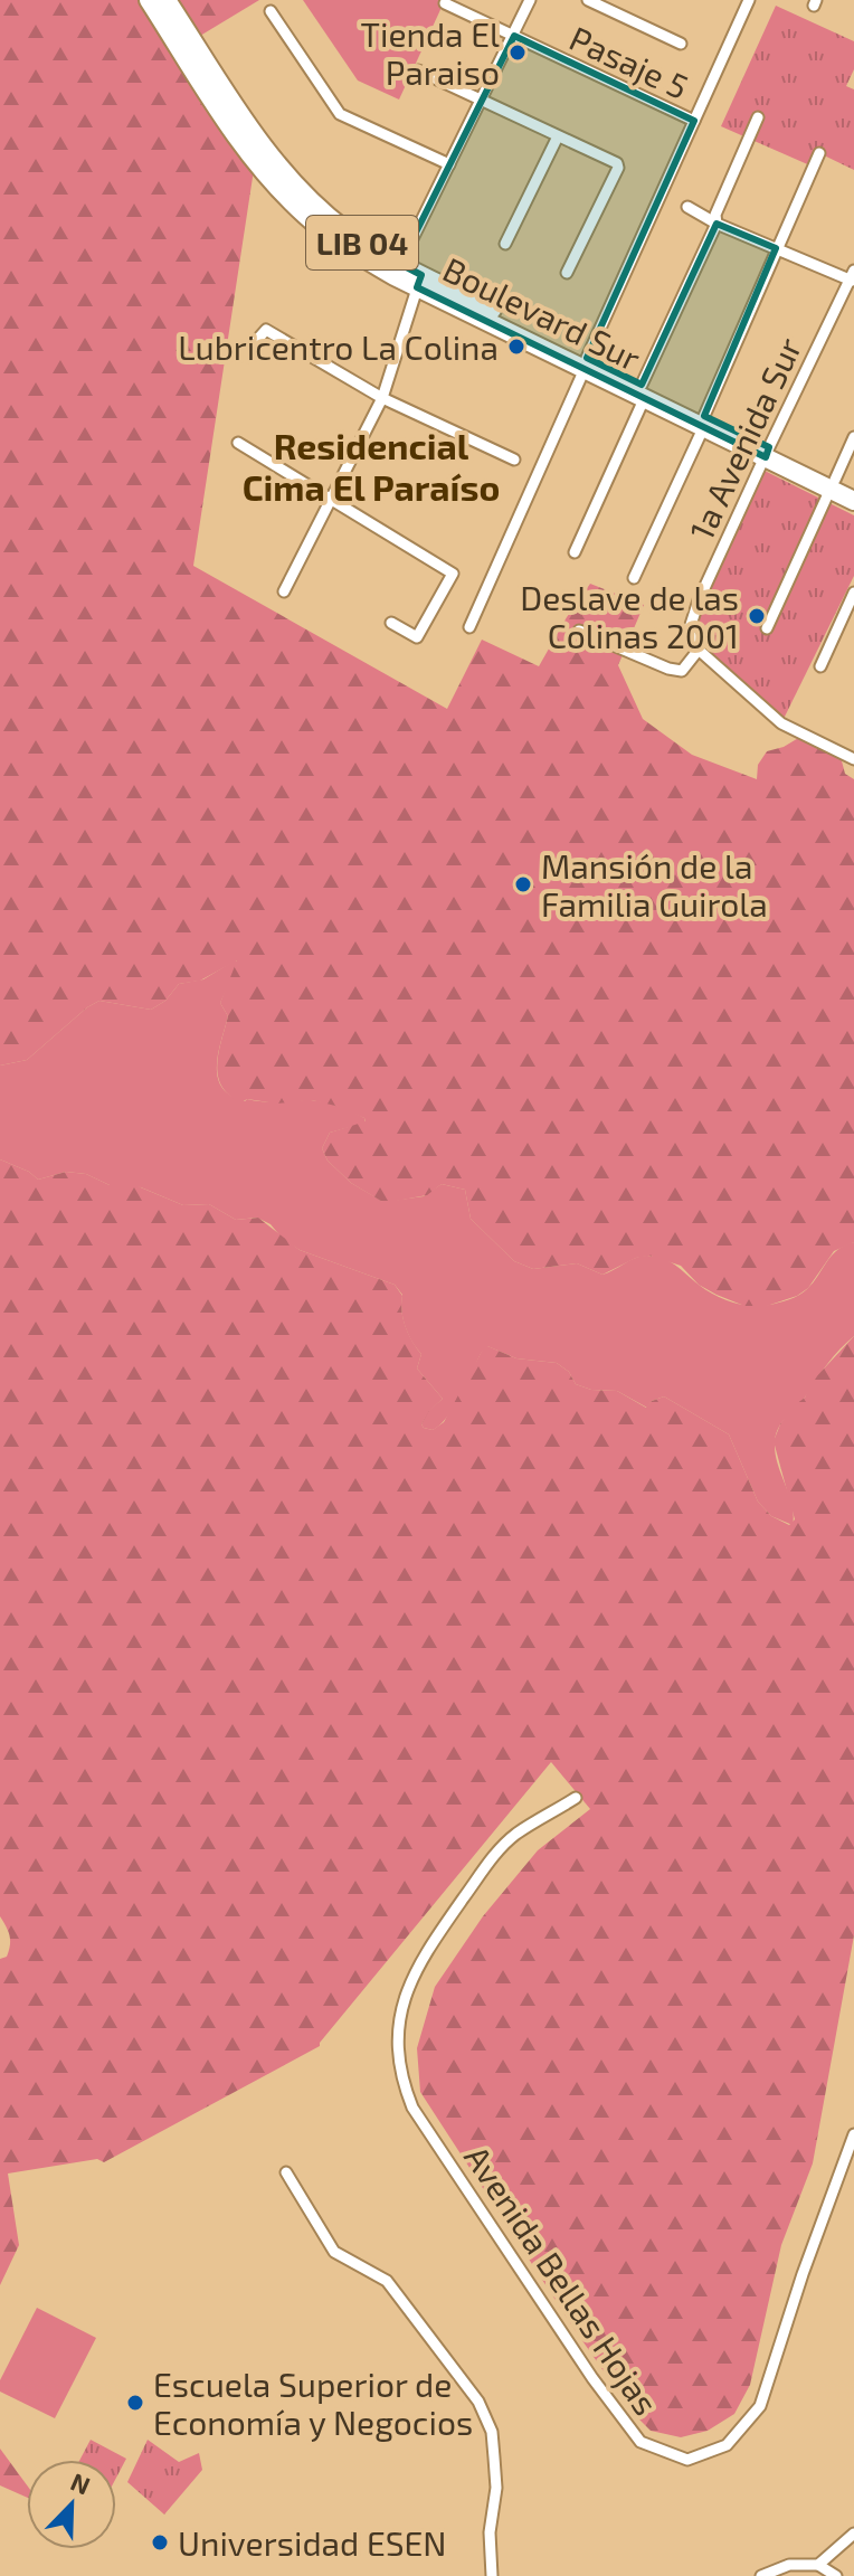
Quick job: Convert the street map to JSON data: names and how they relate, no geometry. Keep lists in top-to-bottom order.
{
  "streets": {
    "highway": ["LIB 04", "Boulevard Sur"],
    "street": ["Pasaje 5", "1a Avenida Sur", "Avenida Bellas Hojas"]
  },
  "crossings": [
    ["Boulevard Sur", "1a Avenida Sur"]
  ],
  "districts": ["Residencial Cima El Paraíso"],
  "places": [
    "Tienda El Paraiso",
    "Lubricentro La Colina",
    "Deslave de las Colinas 2001",
    "Mansión de la Familia Guirola",
    "Escuela Superior de Economía y Negocios",
    "Universidad ESEN"
  ],
  "north": "top right"
}
